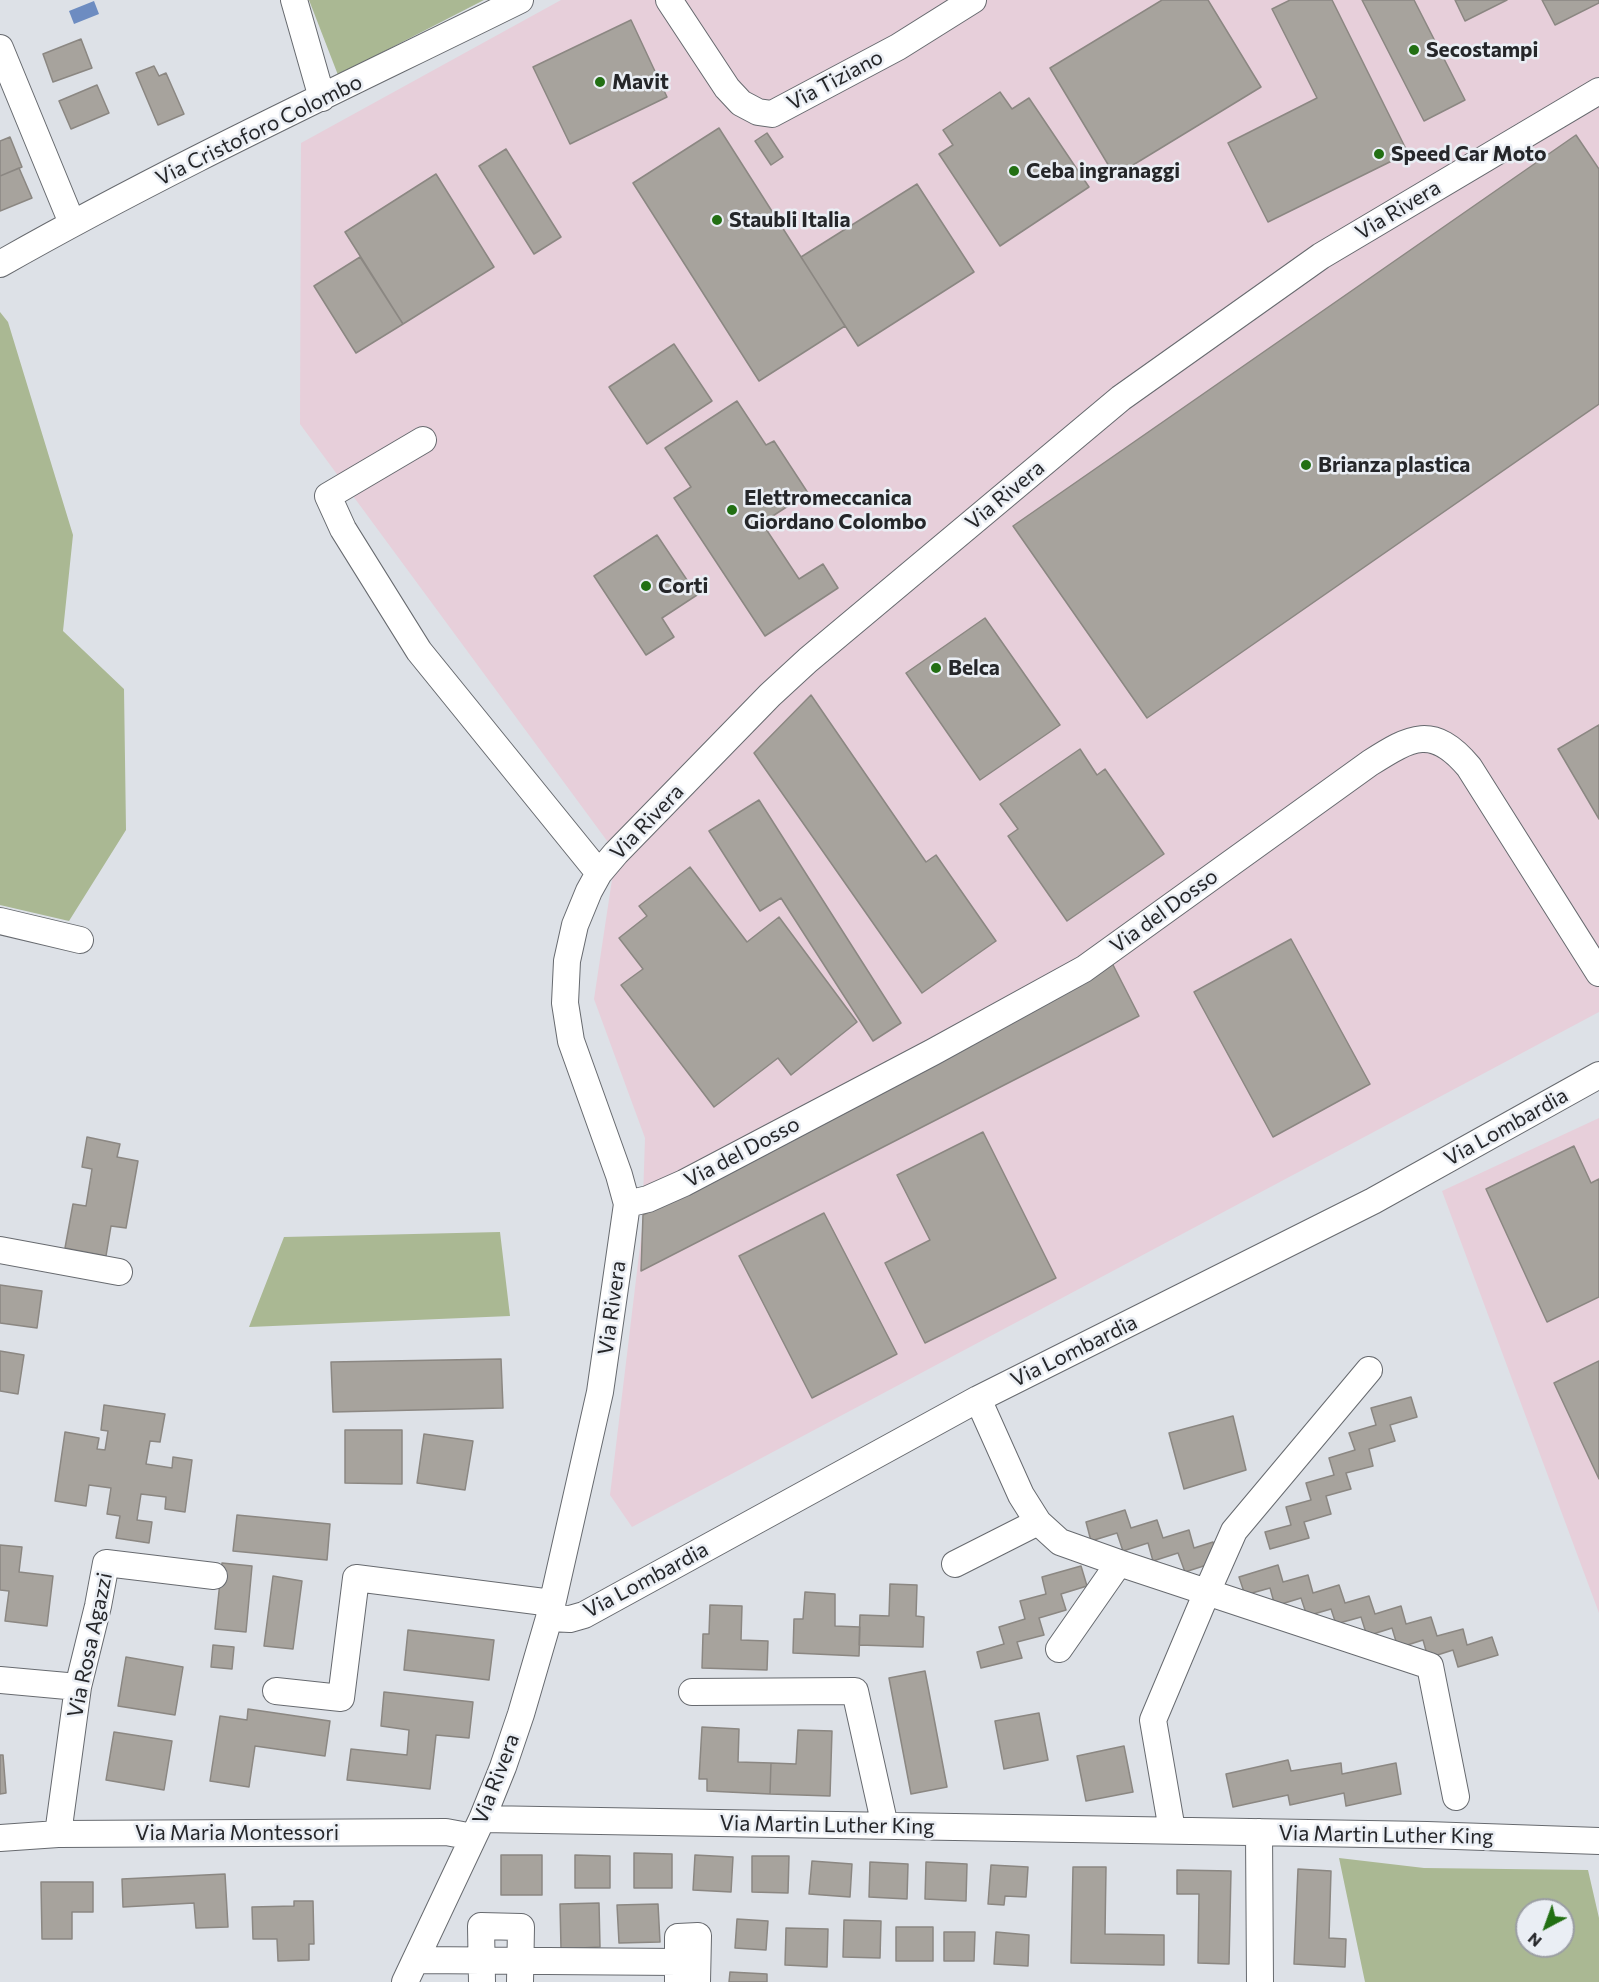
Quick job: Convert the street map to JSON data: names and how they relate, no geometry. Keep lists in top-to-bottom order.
{
  "streets": {
    "street": [
      "Via Tiziano",
      "Via Cristoforo Colombo",
      "Via Rivera",
      "Via del Dosso",
      "Via Lombardia",
      "Via Rosa Agazzi",
      "Via Martin Luther King",
      "Via Maria Montessori"
    ]
  },
  "crossings": [
    ["Via Rivera", "Via del Dosso"],
    ["Via Rivera", "Via Lombardia"],
    ["Via Rivera", "Via Martin Luther King"],
    ["Via Rivera", "Via Maria Montessori"],
    ["Via Lombardia", "Via Martin Luther King"],
    ["Via Rosa Agazzi", "Via Maria Montessori"],
    ["Via Martin Luther King", "Via Maria Montessori"]
  ],
  "places": [
    "Secostampi",
    "Mavit",
    "Speed Car Moto",
    "Ceba ingranaggi",
    "Staubli Italia",
    "Brianza plastica",
    "Elettromeccanica Giordano Colombo",
    "Corti",
    "Belca"
  ],
  "north": "bottom left"
}
